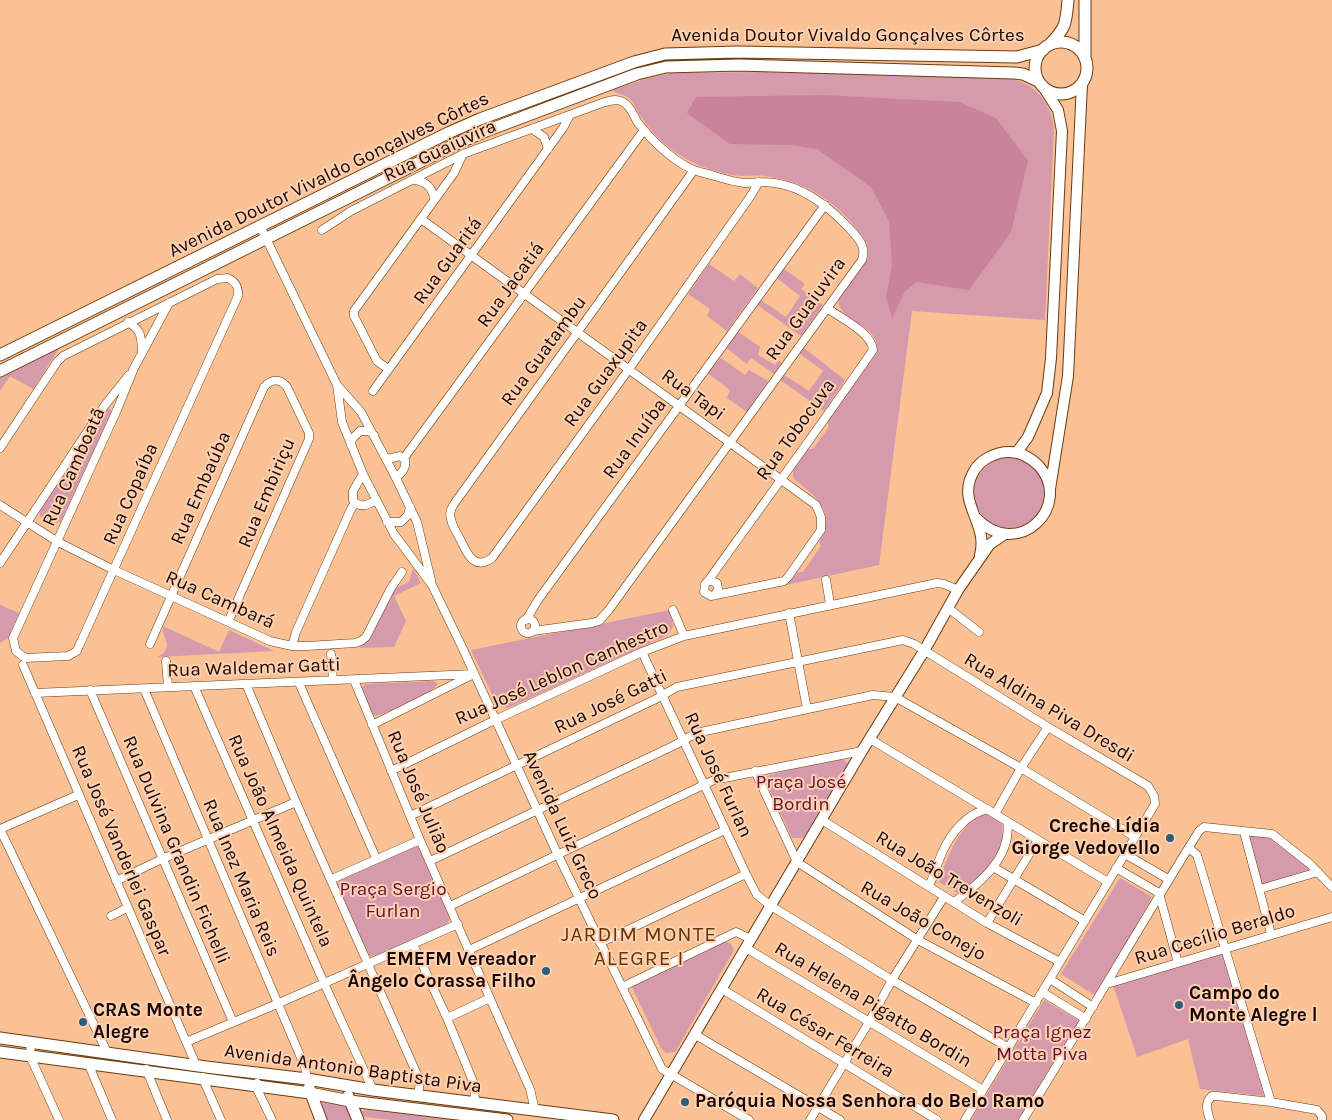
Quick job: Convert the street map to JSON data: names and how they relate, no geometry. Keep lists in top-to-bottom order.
{
  "streets": {
    "main road": ["Avenida Doutor Vivaldo Gonçalves Côrtes", "Avenida Antonio Baptista Piva"],
    "street": [
      "Rua Guaiuvira",
      "Rua Guaritá",
      "Rua Jacatiá",
      "Rua Guatambu",
      "Rua Guaxupita",
      "Rua Tapi",
      "Rua Tobocuva",
      "Rua Inuíba",
      "Rua Camboatã",
      "Rua Embaúba",
      "Rua Embiriçu",
      "Rua Copaíba",
      "Rua Cambará",
      "Rua Waldemar Gatti",
      "Rua José Leblon Canhestro",
      "Rua José Gatti",
      "Rua Aldina Piva Dresdi",
      "Rua José Furlan",
      "Rua José Julião",
      "Avenida Luiz Greco",
      "Rua João Almeida Quintela",
      "Rua Dulvina Grandin Fichelli",
      "Rua José Vanderlei Gaspar",
      "Rua Inez Maria Reis",
      "Rua João Trevenzoli",
      "Rua João Conejo",
      "Rua Cecílio Beraldo",
      "Rua Helena Pigatto Bordin",
      "Rua César Ferreira"
    ]
  },
  "crossings": [
    ["Avenida Doutor Vivaldo Gonçalves Côrtes", "Avenida Luiz Greco"],
    ["Rua Guaiuvira", "Rua Guaritá"],
    ["Rua Guaiuvira", "Rua Jacatiá"],
    ["Rua Guaiuvira", "Rua Guatambu"],
    ["Rua Guaiuvira", "Rua Guaxupita"],
    ["Rua Guaiuvira", "Rua Tapi"],
    ["Rua Guaiuvira", "Rua Tobocuva"],
    ["Rua Guaiuvira", "Rua Inuíba"],
    ["Rua Guaritá", "Rua Tapi"],
    ["Rua Jacatiá", "Rua Tapi"],
    ["Rua Jacatiá", "Avenida Luiz Greco"],
    ["Rua Guatambu", "Rua Guaxupita"],
    ["Rua Guatambu", "Rua Tapi"],
    ["Rua Guaxupita", "Rua Tapi"],
    ["Rua Tapi", "Rua Tobocuva"],
    ["Rua Tapi", "Rua Inuíba"],
    ["Rua Camboatã", "Rua Copaíba"],
    ["Rua Camboatã", "Rua Cambará"],
    ["Rua Embaúba", "Rua Embiriçu"],
    ["Rua Embaúba", "Rua Cambará"],
    ["Rua Embiriçu", "Rua Cambará"],
    ["Rua Copaíba", "Rua Cambará"],
    ["Rua Cambará", "Avenida Luiz Greco"],
    ["Rua Waldemar Gatti", "Rua José Julião"],
    ["Rua Waldemar Gatti", "Avenida Luiz Greco"],
    ["Rua Waldemar Gatti", "Rua João Almeida Quintela"],
    ["Rua Waldemar Gatti", "Rua Dulvina Grandin Fichelli"],
    ["Rua Waldemar Gatti", "Rua José Vanderlei Gaspar"],
    ["Rua Waldemar Gatti", "Rua Inez Maria Reis"],
    ["Rua José Leblon Canhestro", "Rua José Furlan"],
    ["Rua José Leblon Canhestro", "Rua José Julião"],
    ["Rua José Leblon Canhestro", "Avenida Luiz Greco"],
    ["Rua José Gatti", "Rua Aldina Piva Dresdi"],
    ["Rua José Gatti", "Rua José Furlan"],
    ["Rua José Gatti", "Rua José Julião"],
    ["Rua José Gatti", "Avenida Luiz Greco"],
    ["Rua José Julião", "Avenida Antonio Baptista Piva"],
    ["Rua João Almeida Quintela", "Avenida Antonio Baptista Piva"],
    ["Rua José Vanderlei Gaspar", "Avenida Antonio Baptista Piva"],
    ["Rua Inez Maria Reis", "Avenida Antonio Baptista Piva"]
  ],
  "districts": ["JARDIM MONTE ALEGRE I"],
  "parks": ["Praça José Bordin", "Praça Sergio Furlan", "Praça Ignez Motta Piva"],
  "places": [
    "Creche Lídia Giorge Vedovello",
    "EMEFM Vereador Ângelo Corassa Filho",
    "Campo do Monte Alegre l",
    "CRAS Monte Alegre",
    "Paróquia Nossa Senhora do Belo Ramo"
  ]
}
